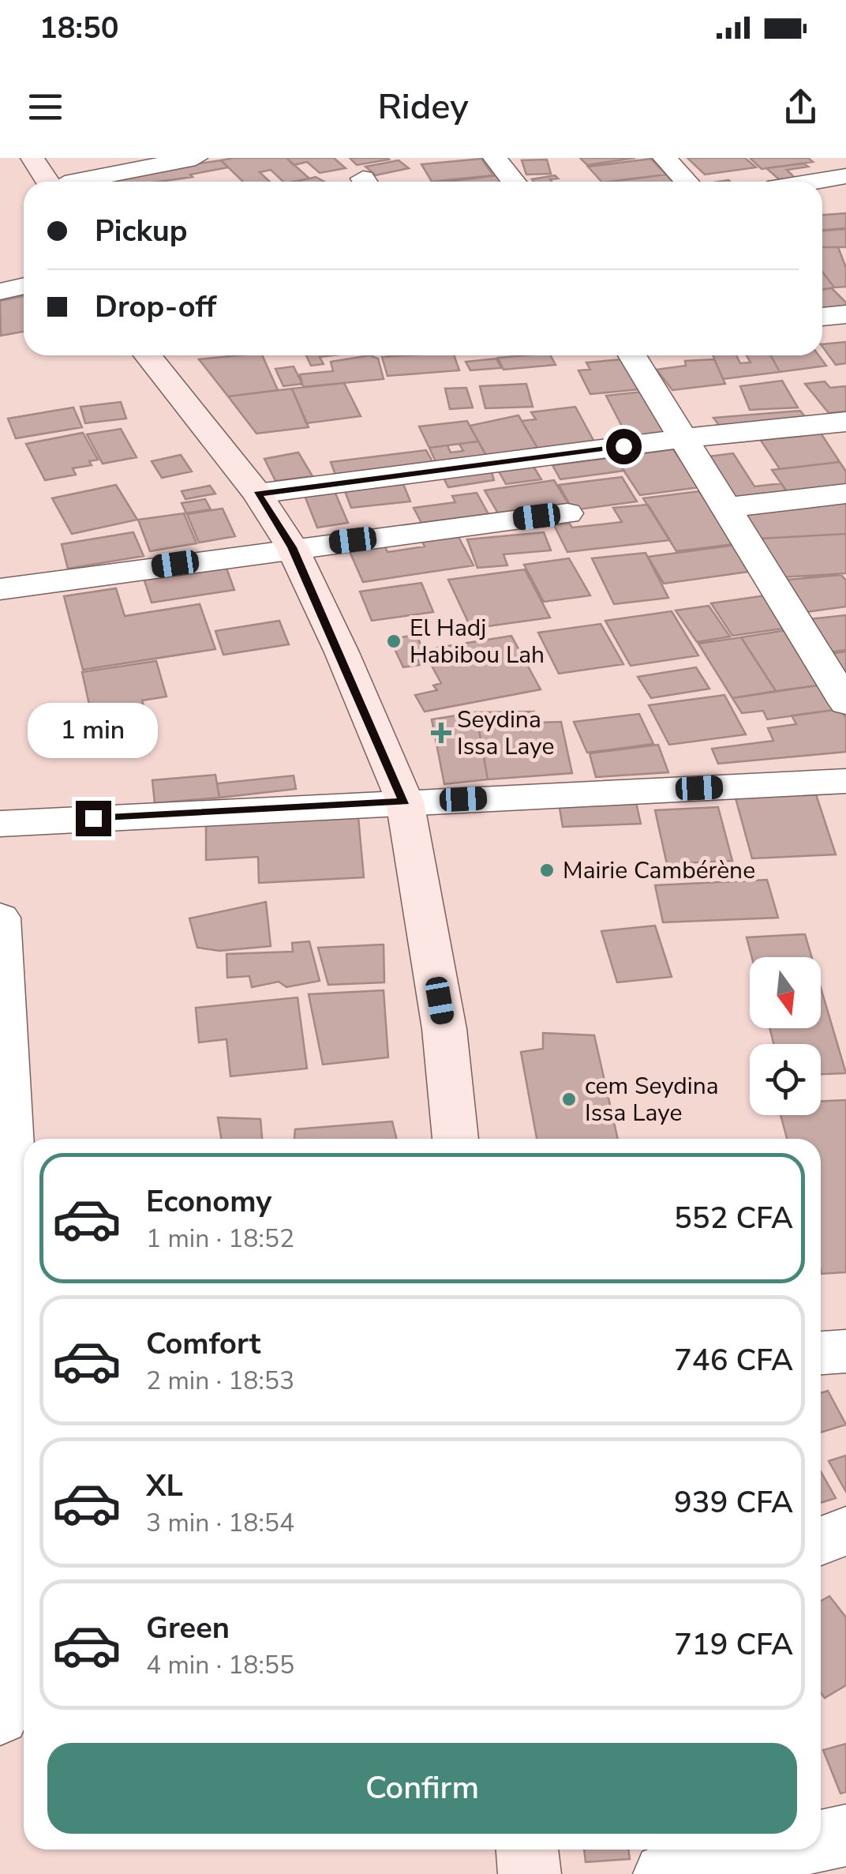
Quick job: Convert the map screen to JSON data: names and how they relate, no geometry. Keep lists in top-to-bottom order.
{
  "places": {
    "other": ["El Hadj Habibou Lah", "Mairie Cambérène", "cem Seydina Issa Laye"],
    "health": ["Seydina Issa Laye"]
  },
  "north": "bottom",
  "page": {
    "status": "18:50",
    "header": "Ridey",
    "banner": ["Pickup", "Drop-off"],
    "bubble": "1 min",
    "list": [
      {
        "name": "Economy",
        "note": "1 min · 18:52",
        "value": "552 CFA"
      },
      {
        "name": "Comfort",
        "note": "2 min · 18:53",
        "value": "746 CFA"
      },
      {
        "name": "XL",
        "note": "3 min · 18:54",
        "value": "939 CFA"
      },
      {
        "name": "Green",
        "note": "4 min · 18:55",
        "value": "719 CFA"
      }
    ],
    "buttons": "Confirm"
  }
}
